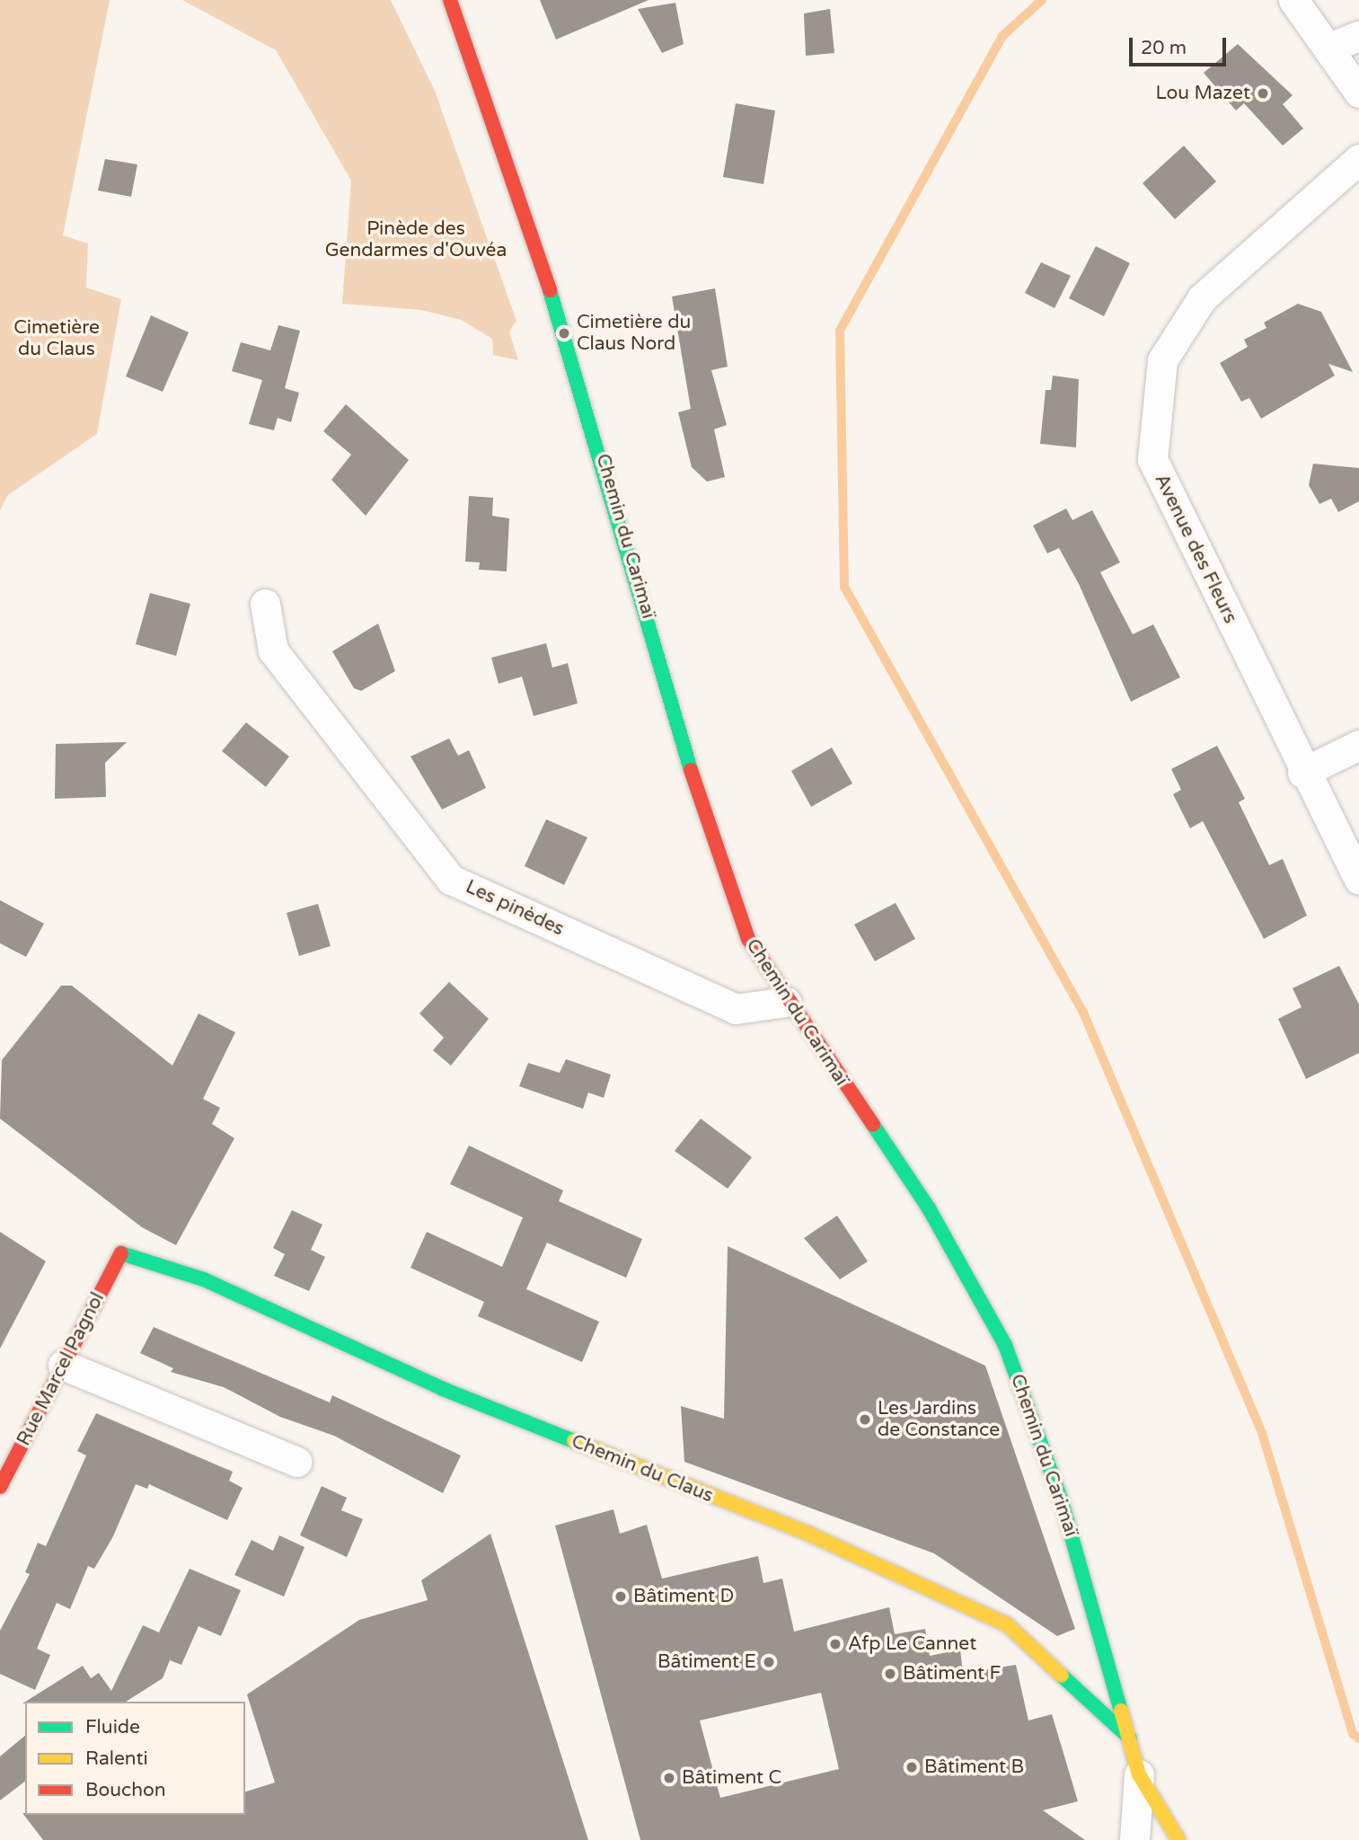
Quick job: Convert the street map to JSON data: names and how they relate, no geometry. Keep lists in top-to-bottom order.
{
  "streets": {
    "main road": ["Chemin du Carimaï", "Rue Marcel Pagnol", "Chemin du Claus"],
    "street": ["Avenue des Fleurs", "Les pinèdes"]
  },
  "crossings": [
    ["Chemin du Carimaï", "Les pinèdes"],
    ["Chemin du Carimaï", "Chemin du Claus"],
    ["Rue Marcel Pagnol", "Chemin du Claus"]
  ],
  "parks": ["Pinède des Gendarmes d'Ouvéa", "Cimetière du Claus"],
  "places": [
    "Lou Mazet",
    "Cimetière du Claus Nord",
    "Les Jardins de Constance",
    "Bâtiment D",
    "Afp Le Cannet",
    "Bâtiment E",
    "Bâtiment F",
    "Bâtiment B",
    "Bâtiment C"
  ],
  "legend": ["Fluide", "Ralenti", "Bouchon"],
  "scale_bar": "20 m"
}
